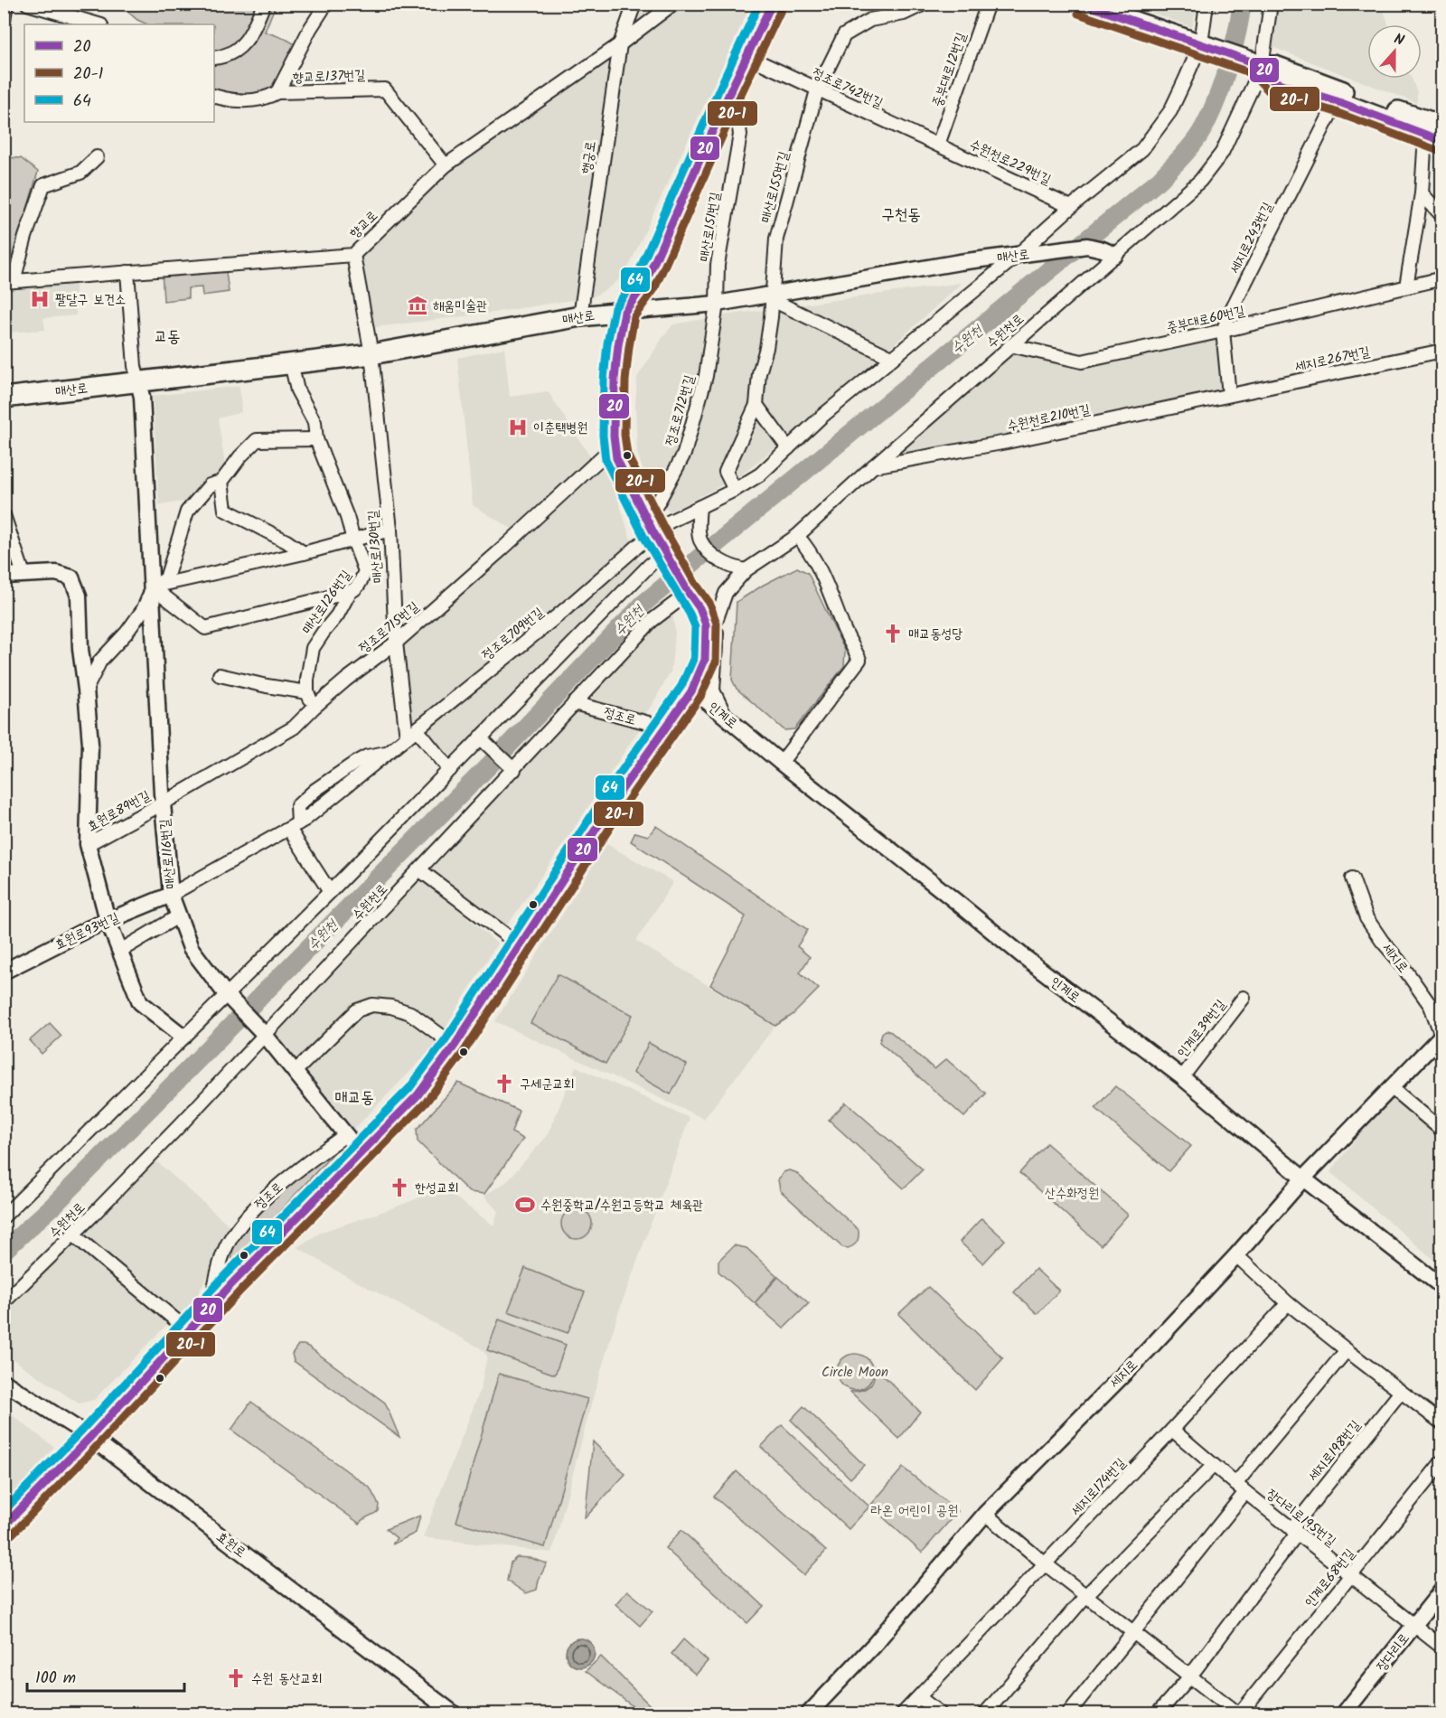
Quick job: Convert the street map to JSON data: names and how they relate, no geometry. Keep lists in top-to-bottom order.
{
  "streets": {
    "main road": ["매산로", "정조로"],
    "street": [
      "중부대로12번길",
      "향교로137번길",
      "정조로742번길",
      "행궁로",
      "수원천로229번길",
      "매산로155번길",
      "향교로",
      "매산로151번길",
      "세지로243번길",
      "중부대로60번길",
      "수원천로",
      "세지로267번길",
      "정조로712번길",
      "수원천로210번길",
      "매산로130번길",
      "매산로126번길",
      "정조로715번길",
      "정조로709번길",
      "인계로",
      "효원로89번길",
      "매산로116번길",
      "효원로93번길",
      "세지로",
      "인계로39번길",
      "세지로198번길",
      "세지로174번길",
      "장다리로195번길",
      "효원로",
      "인계로68번길",
      "장다리로"
    ]
  },
  "crossings": [
    ["중부대로12번길", "정조로742번길"],
    ["중부대로12번길", "수원천로229번길"],
    ["향교로137번길", "향교로"],
    ["정조로742번길", "수원천로229번길"],
    ["정조로742번길", "매산로155번길"],
    ["정조로742번길", "정조로"],
    ["행궁로", "향교로"],
    ["행궁로", "매산로"],
    ["매산로155번길", "매산로"],
    ["향교로", "매산로130번길"],
    ["매산로151번길", "매산로"],
    ["매산로151번길", "정조로712번길"],
    ["매산로151번길", "정조로"],
    ["세지로243번길", "중부대로60번길"],
    ["세지로243번길", "세지로267번길"],
    ["세지로243번길", "수원천로210번길"],
    ["매산로", "수원천로"],
    ["매산로", "정조로712번길"],
    ["매산로", "매산로130번길"],
    ["매산로", "매산로126번길"],
    ["매산로", "정조로"],
    ["매산로", "매산로116번길"],
    ["중부대로60번길", "수원천로"],
    ["수원천로", "수원천로210번길"],
    ["수원천로", "정조로"],
    ["수원천로", "매산로116번길"],
    ["세지로267번길", "수원천로210번길"],
    ["정조로712번길", "정조로"],
    ["매산로130번길", "정조로715번길"],
    ["매산로130번길", "정조로709번길"],
    ["정조로715번길", "정조로"],
    ["정조로715번길", "효원로89번길"],
    ["정조로715번길", "매산로116번길"],
    ["정조로709번길", "정조로"],
    ["정조로709번길", "매산로116번길"],
    ["정조로709번길", "효원로93번길"],
    ["인계로", "정조로"],
    ["인계로", "세지로"],
    ["인계로", "인계로39번길"],
    ["정조로", "매산로116번길"],
    ["정조로", "효원로"],
    ["효원로89번길", "매산로116번길"],
    ["매산로116번길", "효원로93번길"],
    ["세지로198번길", "장다리로195번길"],
    ["세지로174번길", "장다리로195번길"],
    ["장다리로195번길", "인계로68번길"],
    ["장다리로195번길", "장다리로"]
  ],
  "districts": ["구천동", "교동", "매교동"],
  "water": ["수원천"],
  "parks": ["산수화정원", "Circle Moon", "라온 어린이 공원"],
  "places": {
    "hospital": ["팔달구 보건소", "이춘택병원"],
    "museum": ["해움미술관"],
    "church": [
      "매교동성당",
      "구세군교회",
      "한성교회",
      "수원 동산교회"
    ],
    "sports": ["수원중학교/수원고등학교 체육관"]
  },
  "lines": ["transit line 20", "transit line 64", "transit line 20-1"],
  "legend": ["20", "20-1", "64"],
  "scale_bar": "100 m",
  "north": "top"
}
